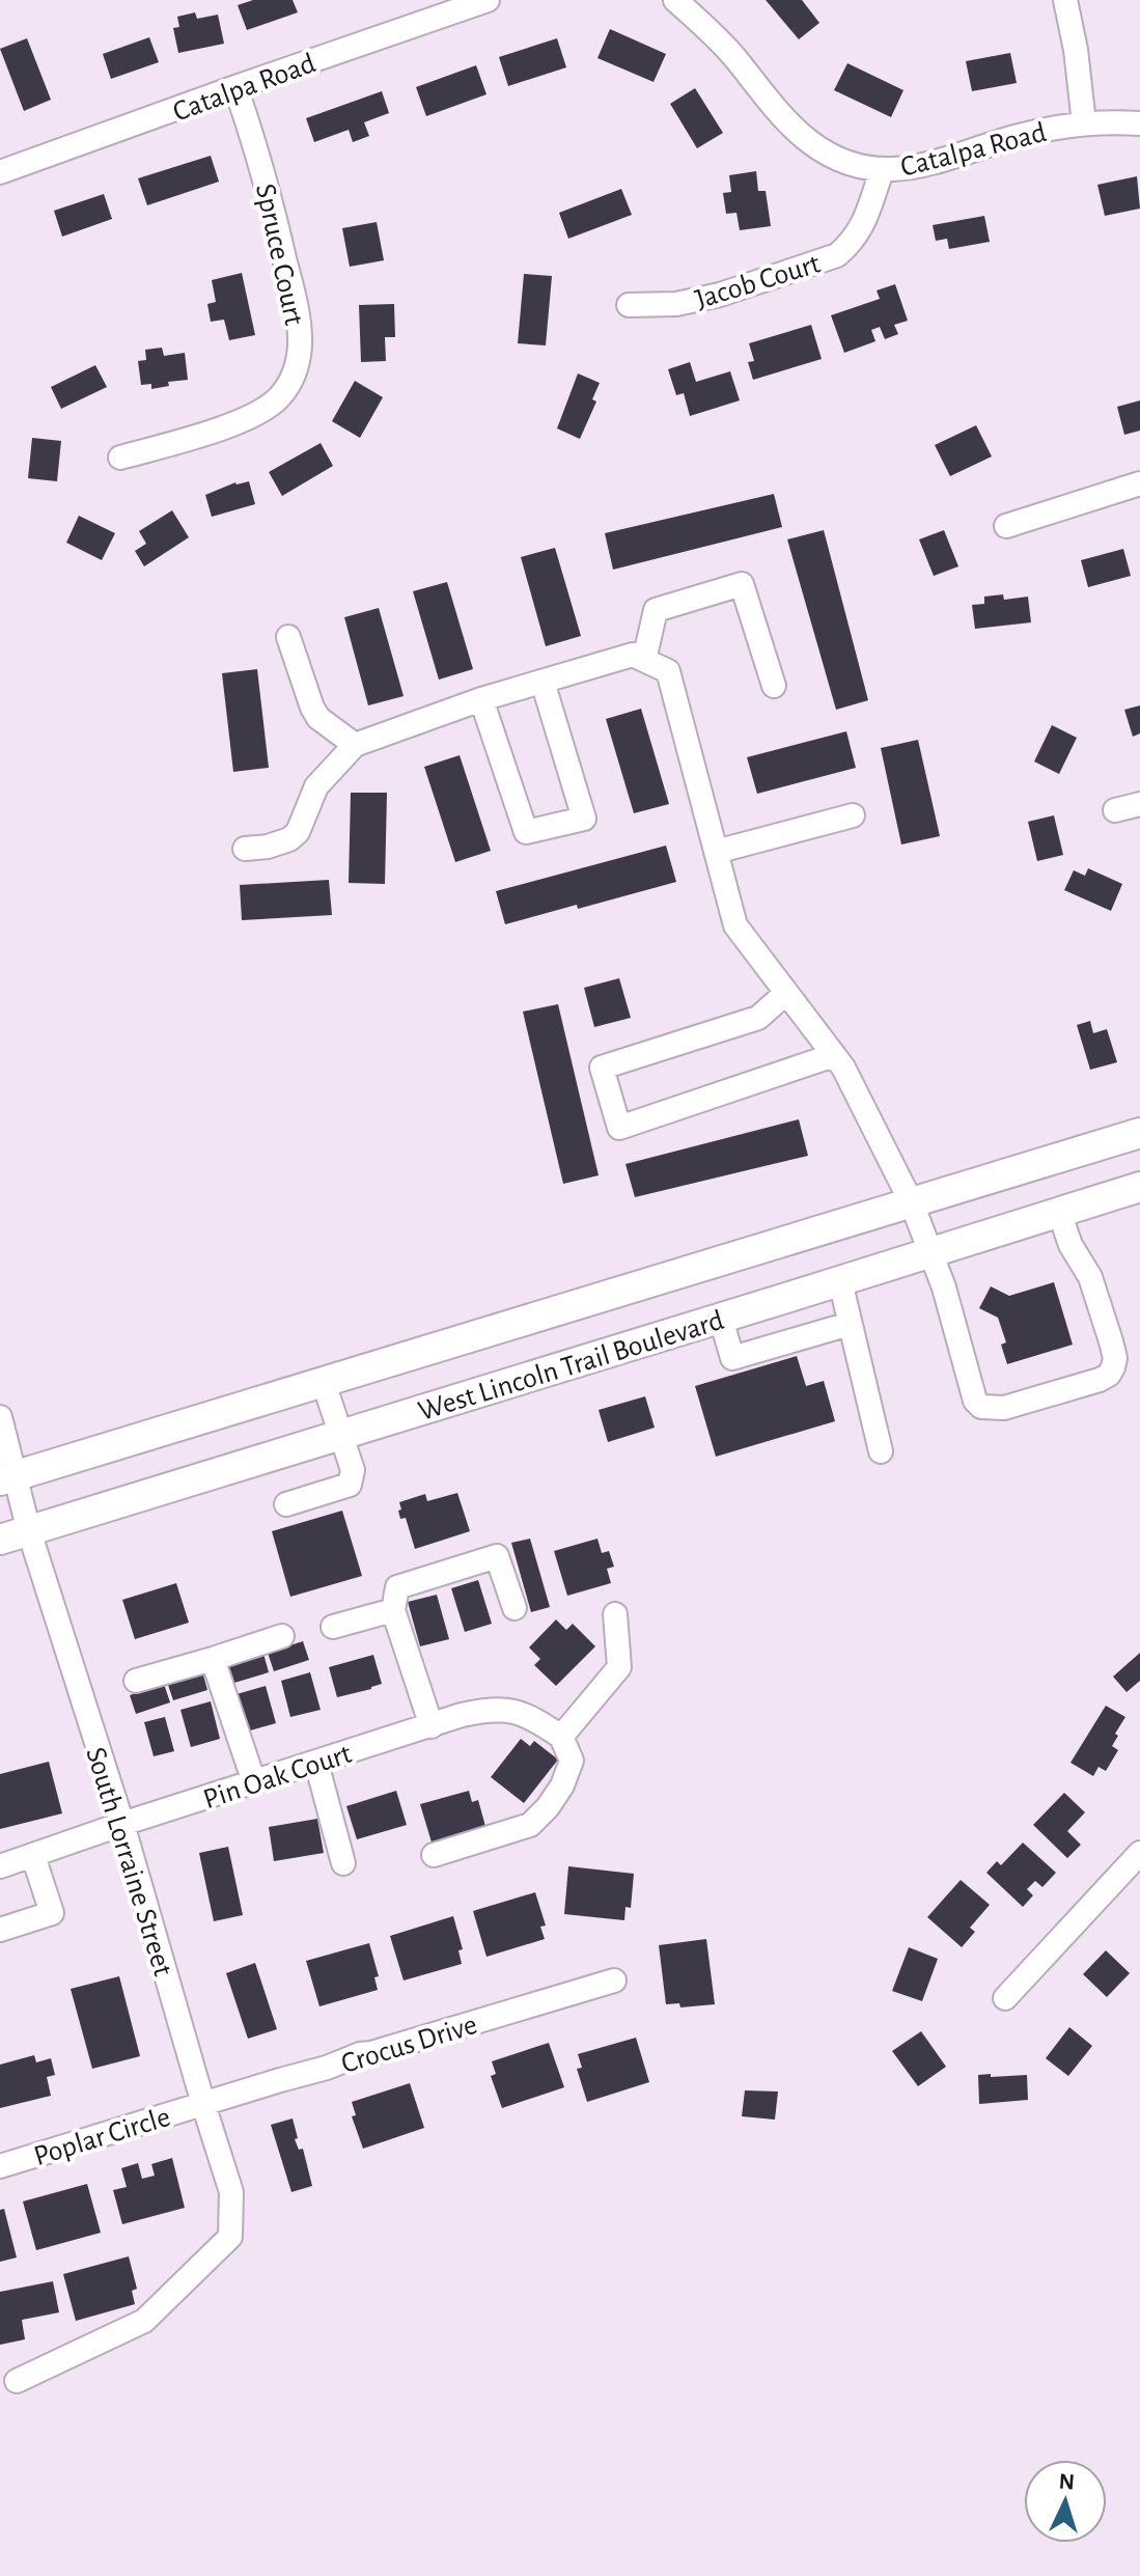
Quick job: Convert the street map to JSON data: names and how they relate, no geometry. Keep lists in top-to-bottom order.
{
  "streets": {
    "main road": ["West Lincoln Trail Boulevard"],
    "street": [
      "Catalpa Road",
      "Spruce Court",
      "Jacob Court",
      "Pin Oak Court",
      "South Lorraine Street",
      "Crocus Drive",
      "Poplar Circle"
    ]
  },
  "crossings": [
    ["Catalpa Road", "Spruce Court"],
    ["Catalpa Road", "Jacob Court"],
    ["West Lincoln Trail Boulevard", "South Lorraine Street"],
    ["Pin Oak Court", "South Lorraine Street"],
    ["South Lorraine Street", "Crocus Drive"],
    ["South Lorraine Street", "Poplar Circle"],
    ["Crocus Drive", "Poplar Circle"]
  ],
  "north": "top"
}
